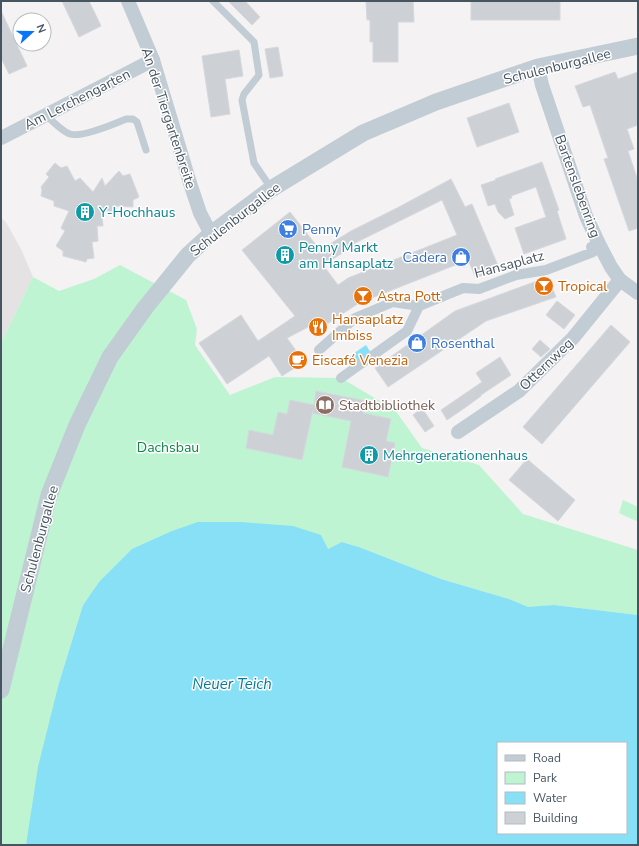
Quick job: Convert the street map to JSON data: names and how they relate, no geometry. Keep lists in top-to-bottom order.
{
  "streets": {
    "street": [
      "Schulenburgallee",
      "Am Lerchengarten",
      "An der Tiergartenbreite",
      "Bartenslebenring",
      "Hansaplatz",
      "Otternweg"
    ]
  },
  "crossings": [
    ["Schulenburgallee", "An der Tiergartenbreite"],
    ["Schulenburgallee", "Bartenslebenring"],
    ["Am Lerchengarten", "An der Tiergartenbreite"],
    ["Bartenslebenring", "Hansaplatz"],
    ["Bartenslebenring", "Otternweg"]
  ],
  "water": ["Neuer Teich"],
  "parks": ["Dachsbau"],
  "places": {
    "building": ["Y-Hochhaus", "Penny Markt am Hansaplatz", "Mehrgenerationenhaus"],
    "supermarket": ["Penny"],
    "shop": ["Cadera", "Rosenthal"],
    "bar": ["Tropical", "Astra Pott"],
    "restaurant": ["Hansaplatz Imbiss"],
    "cafe": ["Eiscafé Venezia"],
    "library": ["Stadtbibliothek"]
  },
  "legend": [
    "Road",
    "Park",
    "Water",
    "Building"
  ],
  "north": "right"
}
